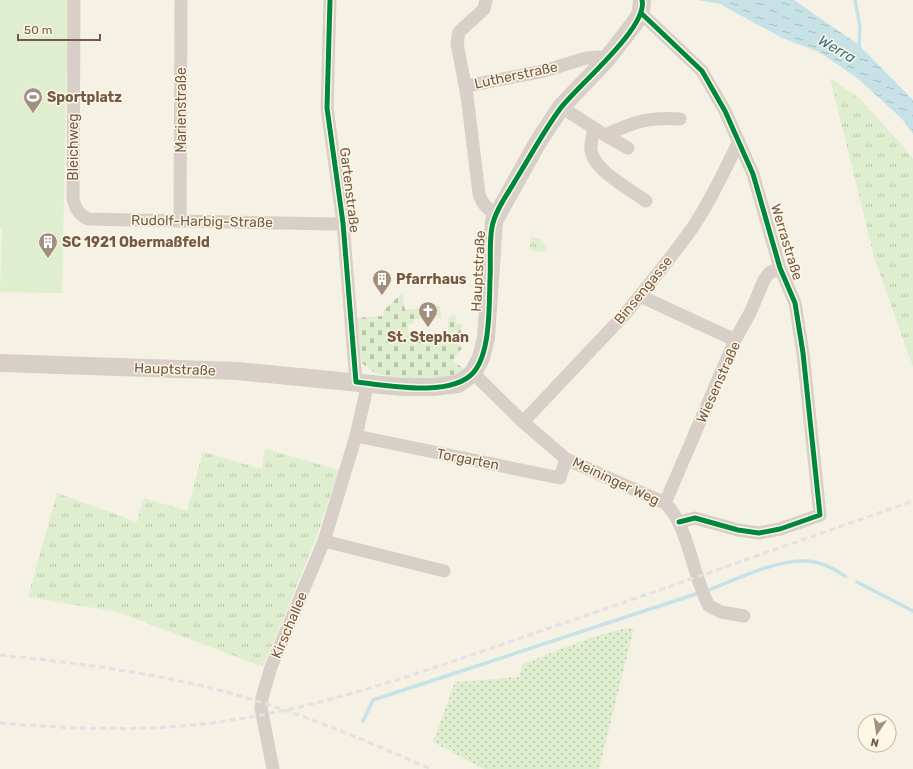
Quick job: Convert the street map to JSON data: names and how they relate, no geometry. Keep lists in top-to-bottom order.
{
  "streets": {
    "main road": ["Hauptstraße"],
    "street": [
      "Lutherstraße",
      "Marienstraße",
      "Bleichweg",
      "Gartenstraße",
      "Rudolf-Harbig-Straße",
      "Werrastraße",
      "Binsengasse",
      "Wiesenstraße",
      "Torgarten",
      "Meininger Weg",
      "Kirschallee"
    ]
  },
  "crossings": [
    ["Lutherstraße", "Hauptstraße"],
    ["Marienstraße", "Rudolf-Harbig-Straße"],
    ["Bleichweg", "Rudolf-Harbig-Straße"],
    ["Gartenstraße", "Rudolf-Harbig-Straße"],
    ["Gartenstraße", "Hauptstraße"],
    ["Gartenstraße", "Kirschallee"],
    ["Werrastraße", "Hauptstraße"],
    ["Werrastraße", "Binsengasse"],
    ["Werrastraße", "Wiesenstraße"],
    ["Werrastraße", "Meininger Weg"],
    ["Hauptstraße", "Meininger Weg"],
    ["Hauptstraße", "Kirschallee"],
    ["Binsengasse", "Meininger Weg"],
    ["Wiesenstraße", "Meininger Weg"],
    ["Torgarten", "Meininger Weg"],
    ["Torgarten", "Kirschallee"]
  ],
  "water": ["Werra"],
  "places": {
    "sports": ["Sportplatz"],
    "building": ["SC 1921 Obermaßfeld", "Pfarrhaus"],
    "church": ["St. Stephan"]
  },
  "scale_bar": "50 m",
  "north": "bottom"
}
